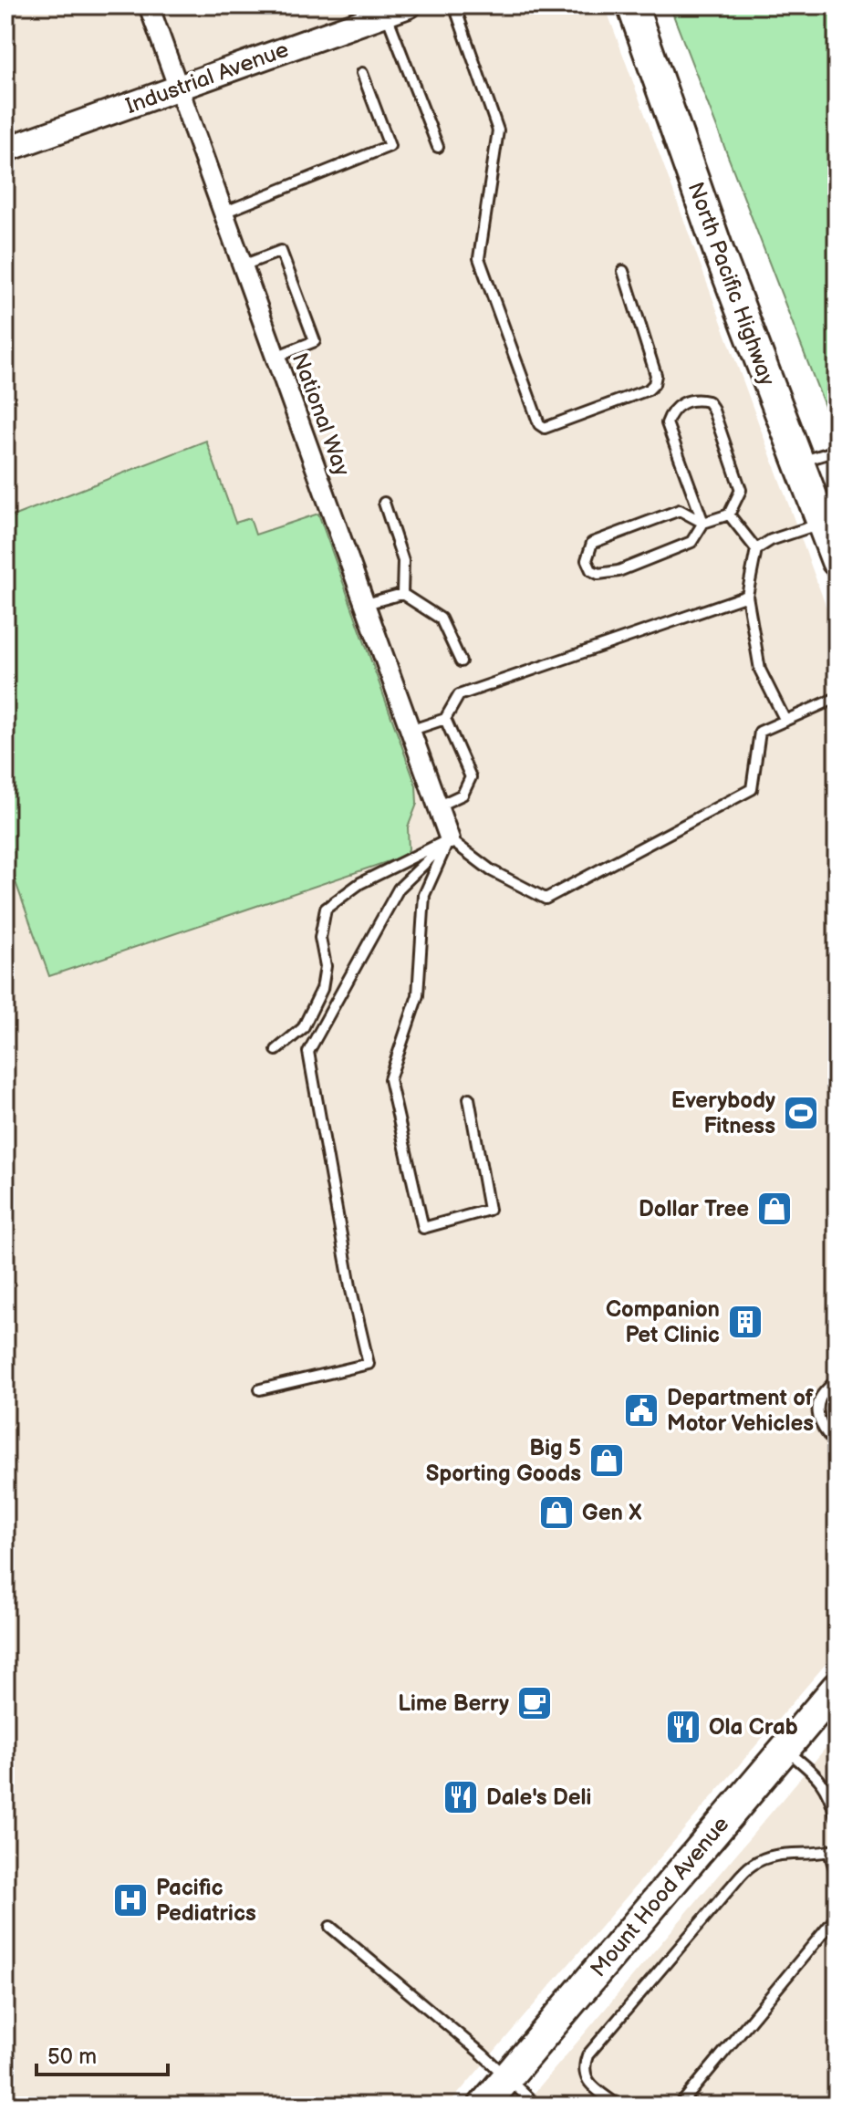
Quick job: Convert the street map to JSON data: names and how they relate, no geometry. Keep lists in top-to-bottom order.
{
  "streets": {
    "main road": ["North Pacific Highway", "Mount Hood Avenue"],
    "street": ["Industrial Avenue", "National Way"]
  },
  "crossings": [
    ["Industrial Avenue", "National Way"]
  ],
  "places": {
    "sports": ["Everybody Fitness"],
    "shop": ["Dollar Tree", "Big 5 Sporting Goods", "Gen X"],
    "building": ["Companion Pet Clinic"],
    "public building": ["Department of Motor Vehicles"],
    "cafe": ["Lime Berry"],
    "restaurant": ["Ola Crab", "Dale's Deli"],
    "hospital": ["Pacific Pediatrics"]
  },
  "scale_bar": "50 m"
}
